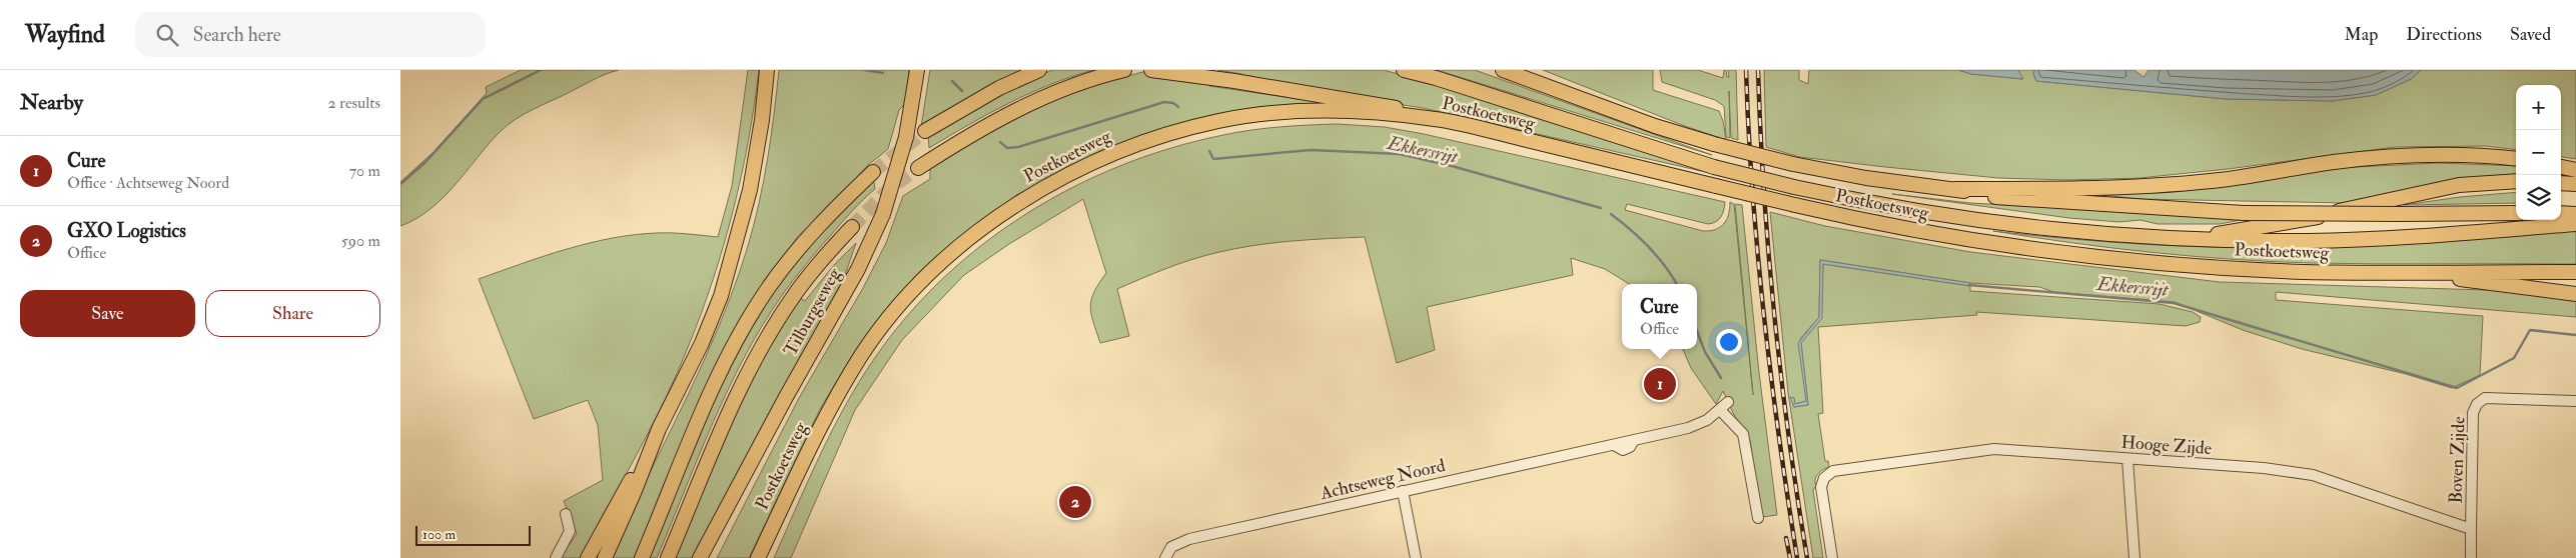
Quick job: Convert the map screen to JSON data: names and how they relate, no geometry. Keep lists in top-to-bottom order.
{
  "streets": {
    "highway": ["Postkoetsweg", "Tilburgseweg"],
    "street": ["Hooge Zijde", "Boven Zijde", "Achtseweg Noord"]
  },
  "crossings": [
    ["Hooge Zijde", "Boven Zijde"]
  ],
  "water": ["Ekkersrijt"],
  "scale_bar": "100 m",
  "page": {
    "header": "Wayfind",
    "search": "Search here",
    "nav": ["Map", "Directions", "Saved"],
    "heading": ["Nearby", "2 results"],
    "map_buttons": ["+", "−"],
    "list": [
      {
        "mark": "1",
        "name": "Cure",
        "note": "Office · Achtseweg Noord",
        "value": "70 m"
      },
      {
        "mark": "2",
        "name": "GXO Logistics",
        "note": "Office",
        "value": "590 m"
      }
    ],
    "buttons": ["Save", "Share"],
    "popup": ["Cure", "Office"],
    "pins": ["1", "2"],
    "scale": "100 m"
  }
}
